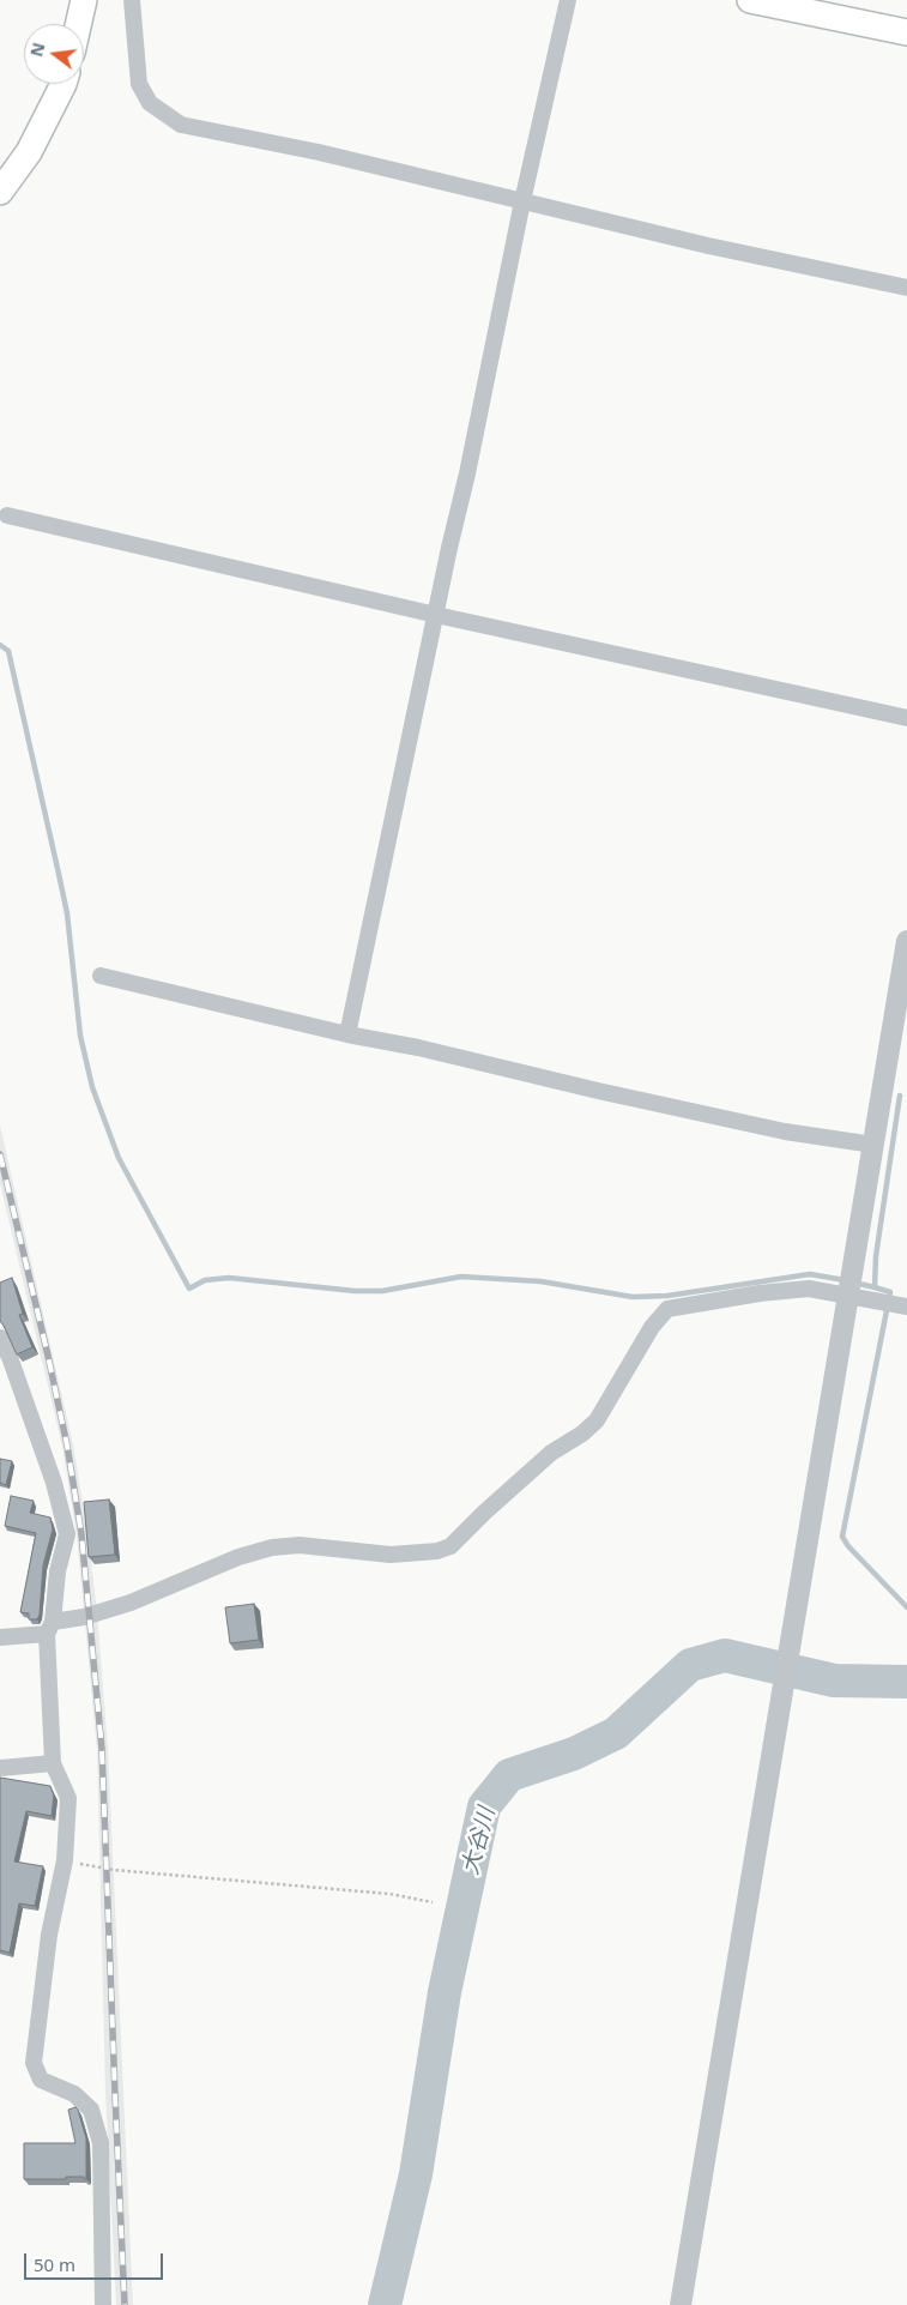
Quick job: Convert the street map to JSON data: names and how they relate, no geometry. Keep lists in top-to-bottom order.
{
  "water": ["大谷川"],
  "scale_bar": "50 m",
  "north": "left"
}
